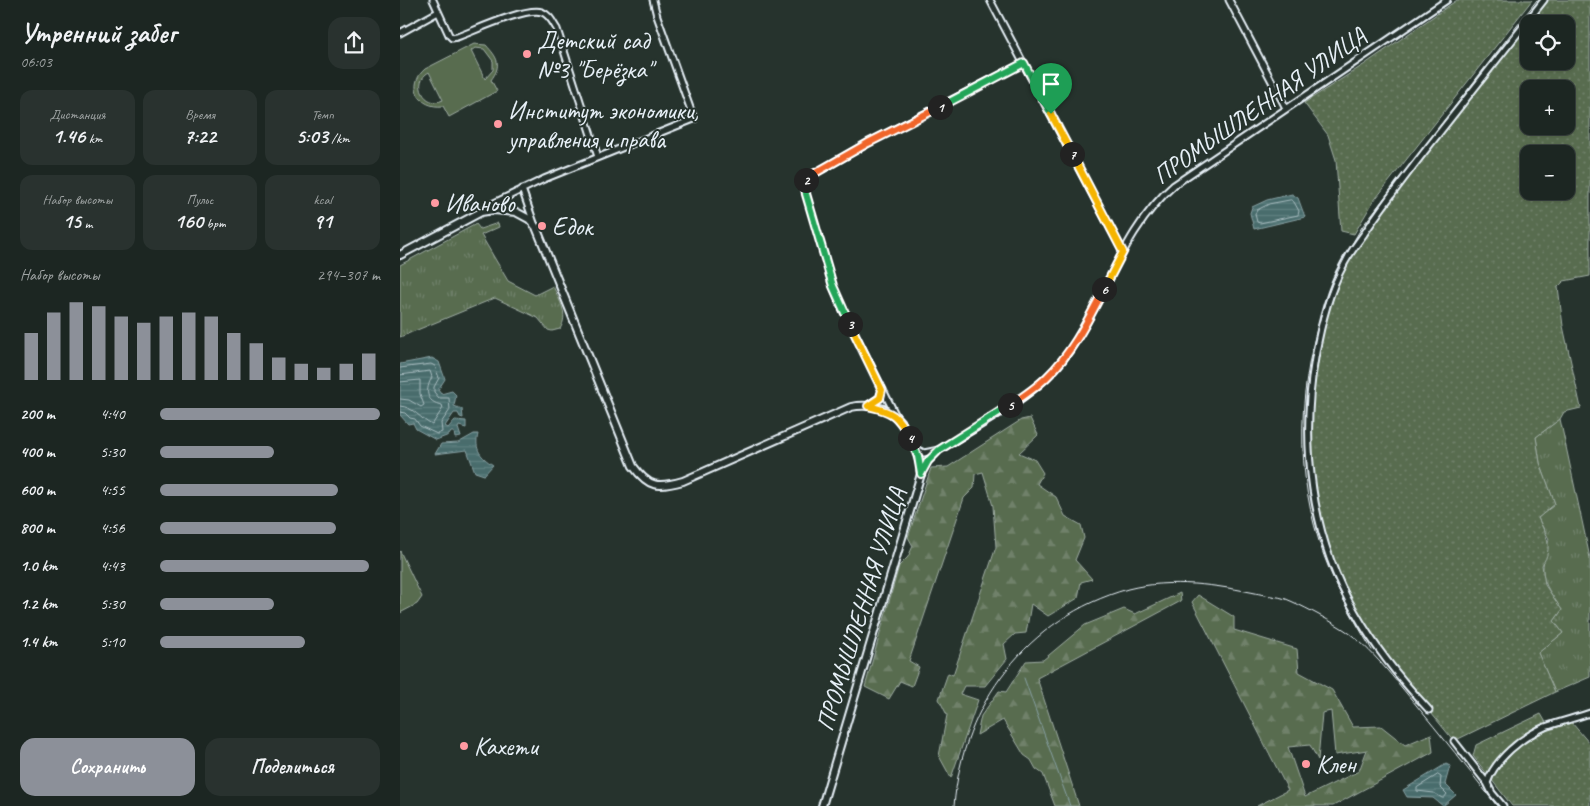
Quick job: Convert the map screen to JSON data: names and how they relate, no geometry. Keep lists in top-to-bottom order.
{
  "streets": {
    "street": ["ПРОМЫШЛЕННАЯ УЛИЦА"]
  },
  "places": [
    "Детский сад №3 \"Берёзка\"",
    "Институт экономики, управления и права",
    "Иваново",
    "Едок",
    "Кахети",
    "Клен"
  ],
  "page": {
    "heading": ["Утренний забег", "06:03"],
    "map_buttons": ["+", "−"],
    "stats": [
      ["Дистанция", "1.46 km"],
      ["Время", "7:22"],
      ["Темп", "5:03 /km"],
      ["Набор высоты", "15 m"],
      ["Пульс", "160 bpm"],
      ["kcal", "91"]
    ],
    "pins": [
      "1",
      "7",
      "2",
      "6",
      "3",
      "5",
      "4"
    ],
    "chart": ["Набор высоты", "294–307 m"],
    "list": [
      {
        "name": "200 m",
        "note": "4:40"
      },
      {
        "name": "400 m",
        "note": "5:30"
      },
      {
        "name": "600 m",
        "note": "4:55"
      },
      {
        "name": "800 m",
        "note": "4:56"
      },
      {
        "name": "1.0 km",
        "note": "4:43"
      },
      {
        "name": "1.2 km",
        "note": "5:30"
      },
      {
        "name": "1.4 km",
        "note": "5:10"
      }
    ],
    "buttons": ["Сохранить", "Поделиться"]
  }
}
